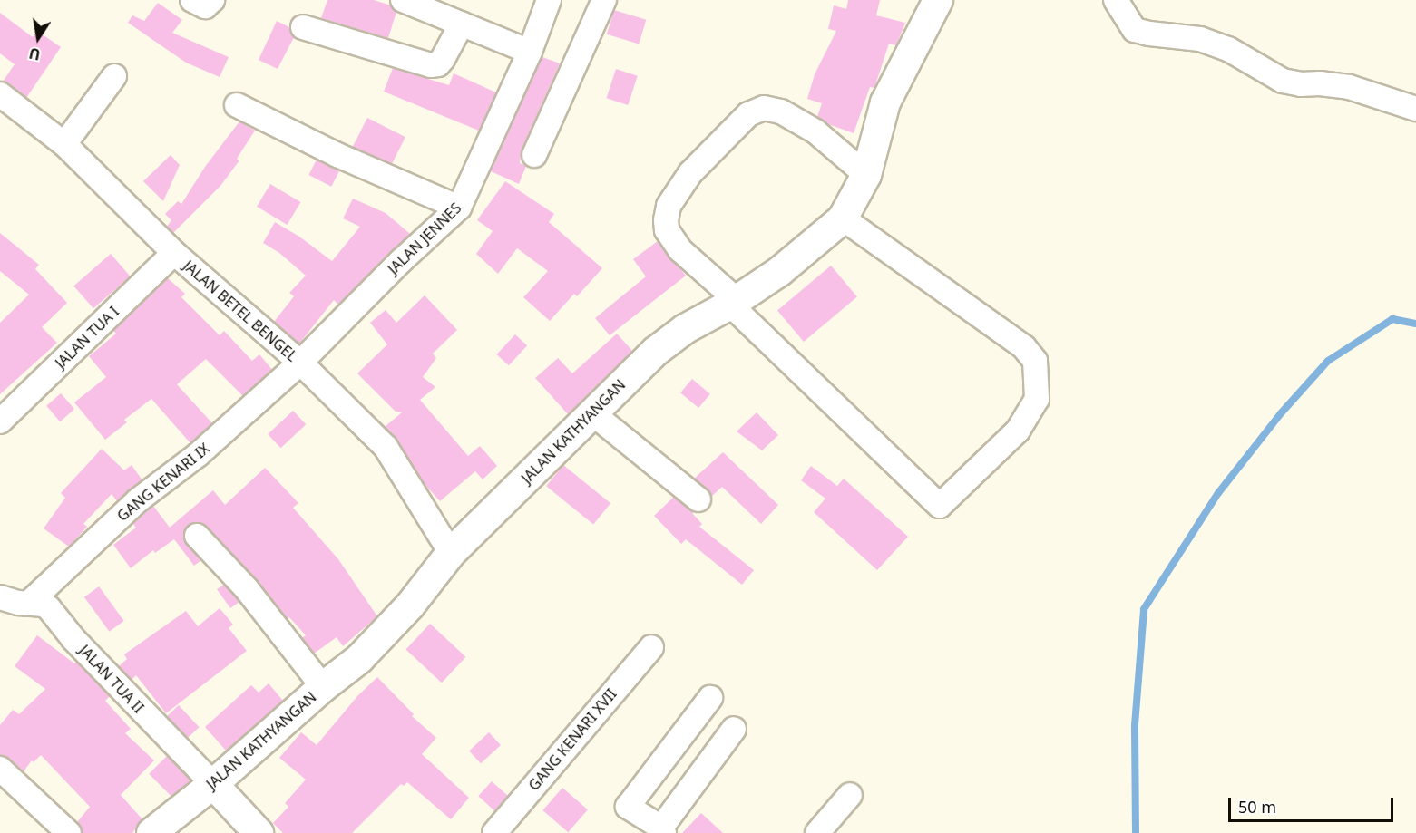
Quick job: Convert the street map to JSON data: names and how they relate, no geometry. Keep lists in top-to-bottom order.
{
  "streets": {
    "street": [
      "JALAN JENNES",
      "JALAN BETEL BENGEL",
      "JALAN TUA I",
      "JALAN KATHYANGAN",
      "GANG KENARI IX",
      "JALAN TUA II",
      "GANG KENARI XVII"
    ]
  },
  "crossings": [
    ["JALAN JENNES", "JALAN BETEL BENGEL"],
    ["JALAN JENNES", "GANG KENARI IX"],
    ["JALAN BETEL BENGEL", "JALAN TUA I"],
    ["JALAN BETEL BENGEL", "JALAN KATHYANGAN"],
    ["JALAN BETEL BENGEL", "GANG KENARI IX"],
    ["JALAN KATHYANGAN", "JALAN TUA II"],
    ["GANG KENARI IX", "JALAN TUA II"]
  ],
  "scale_bar": "50 m",
  "north": "bottom"
}
